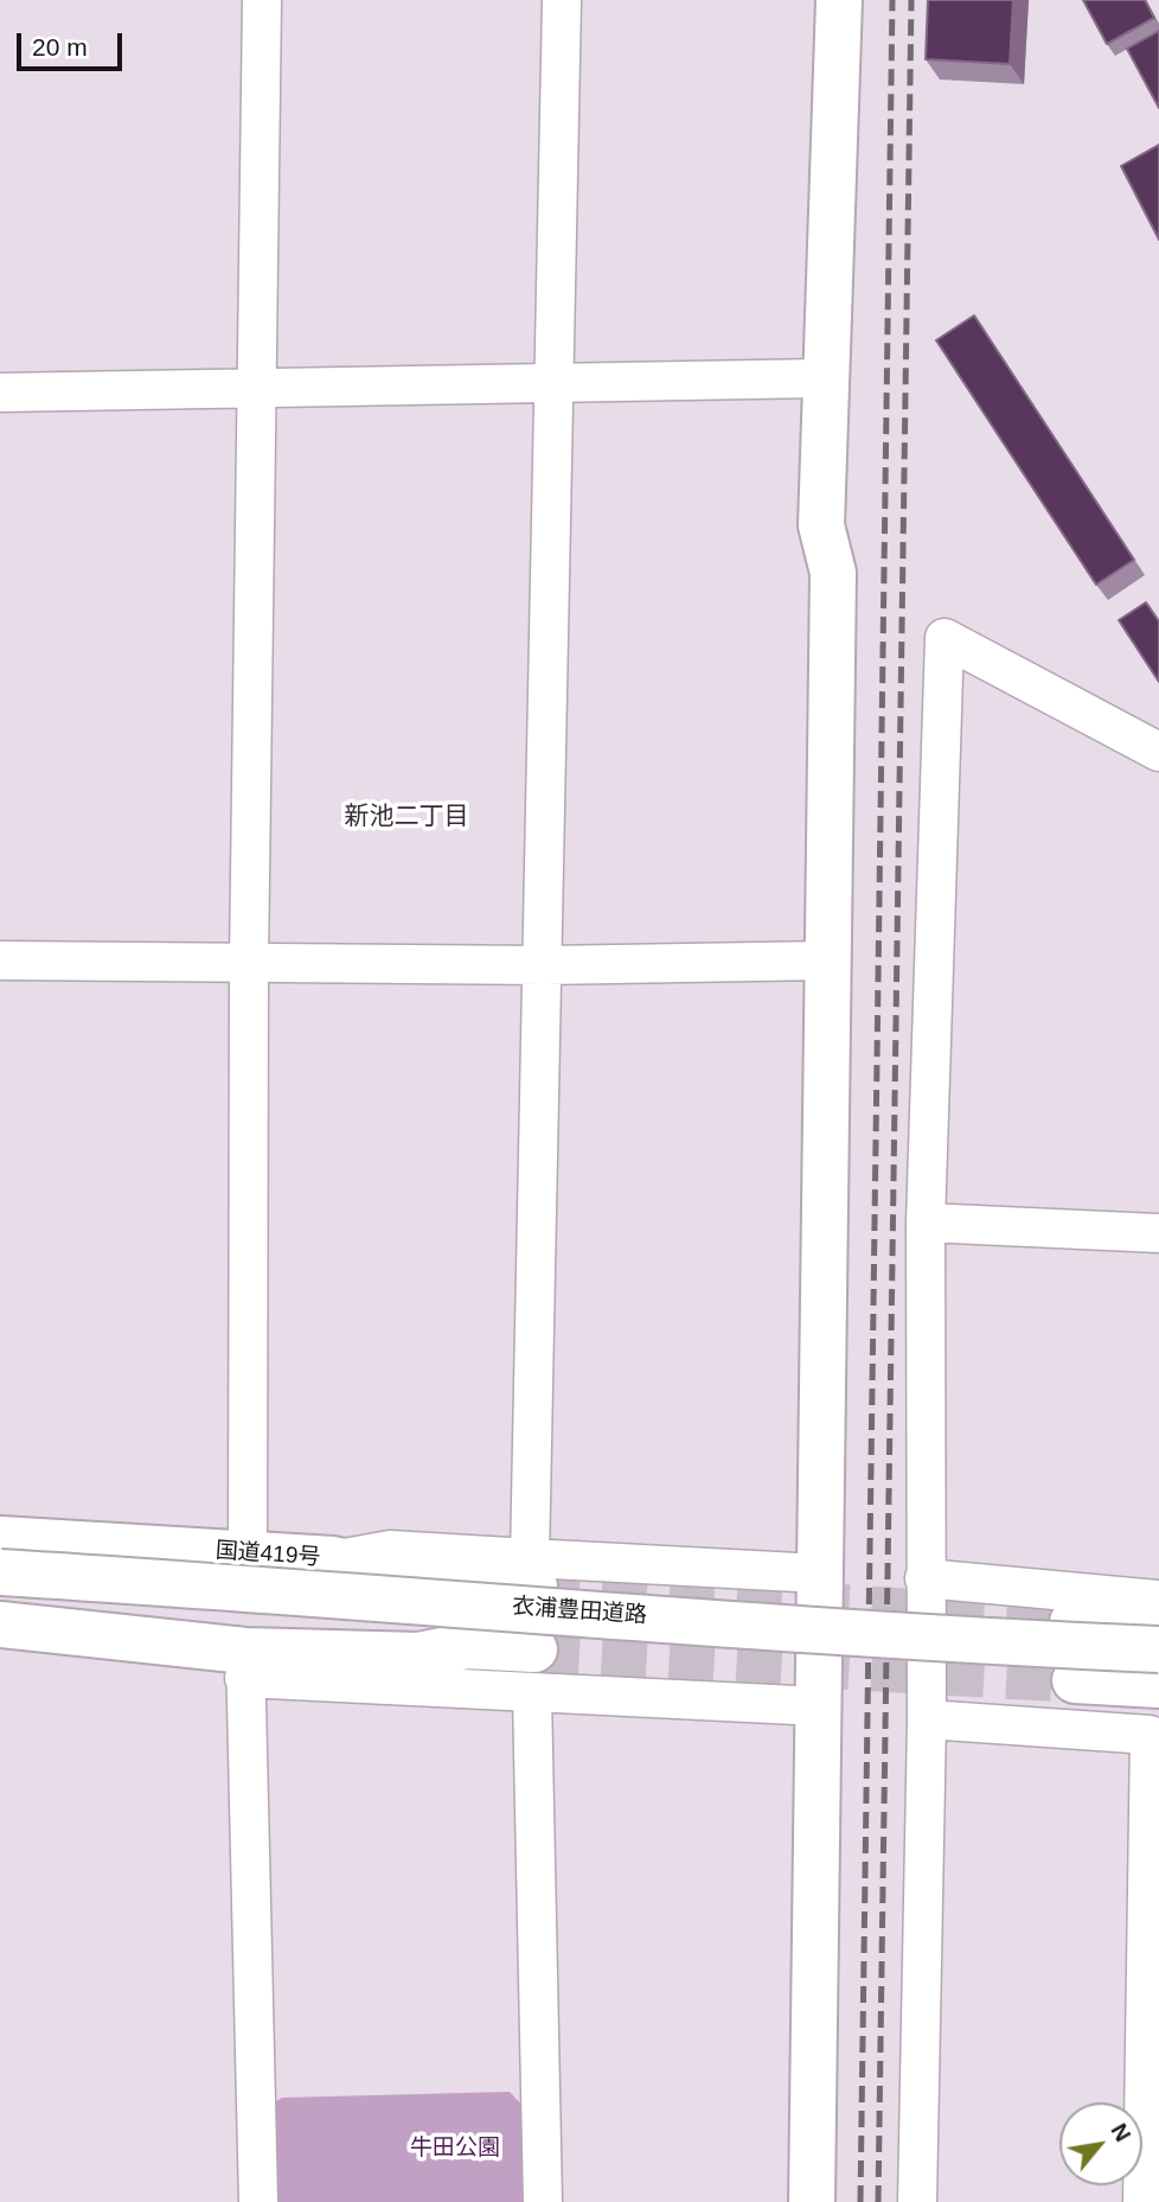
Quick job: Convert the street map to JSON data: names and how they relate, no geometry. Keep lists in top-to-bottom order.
{
  "streets": {
    "main road": ["国道419号", "衣浦豊田道路"]
  },
  "districts": ["新池二丁目"],
  "parks": ["牛田公園"],
  "scale_bar": "20 m",
  "north": "top right"
}
